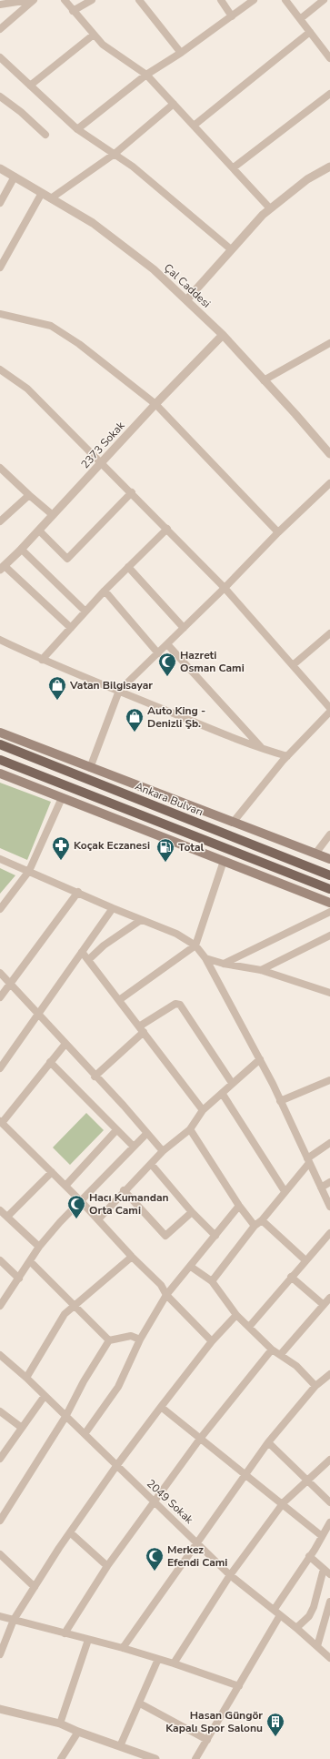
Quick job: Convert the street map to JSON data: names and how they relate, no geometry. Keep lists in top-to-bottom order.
{
  "streets": {
    "main road": ["Ankara Bulvarı"],
    "street": ["Çal Caddesi", "2373 Sokak", "2049 Sokak"]
  },
  "crossings": [
    ["Çal Caddesi", "2373 Sokak"]
  ],
  "places": {
    "mosque": ["Hazreti Osman Cami", "Hacı Kumandan Orta Cami", "Merkez Efendi Cami"],
    "shop": ["Vatan Bilgisayar", "Auto King - Denizli Şb."],
    "pharmacy": ["Koçak Eczanesi"],
    "fuel station": ["Total"],
    "building": ["Hasan Güngör Kapalı Spor Salonu"]
  }
}
